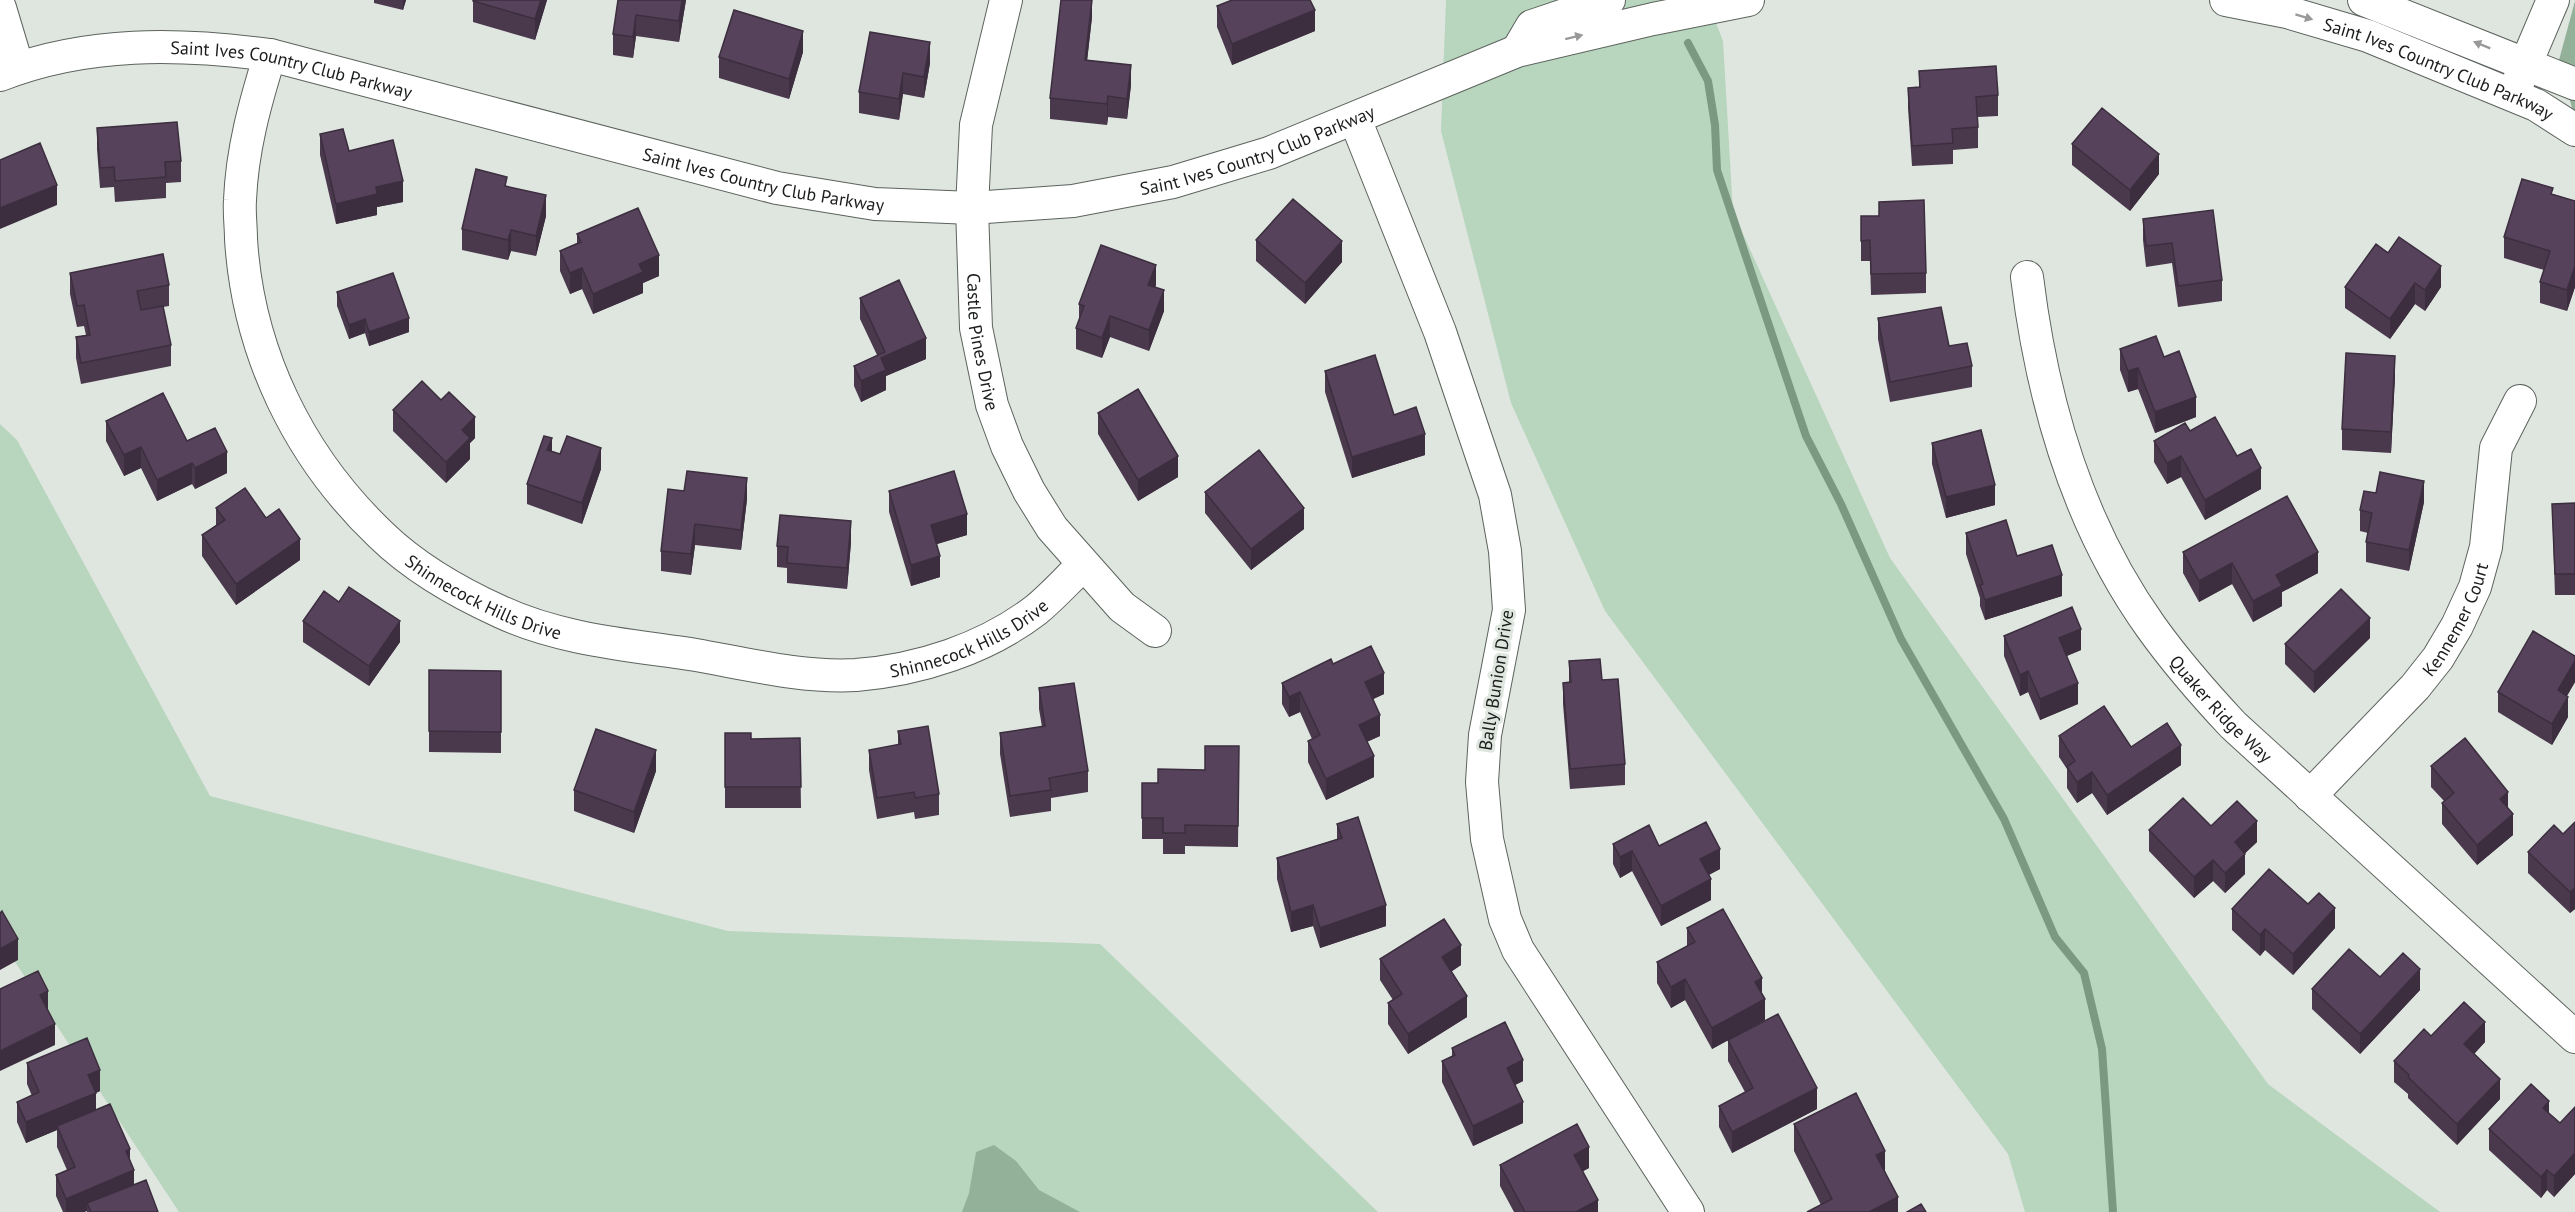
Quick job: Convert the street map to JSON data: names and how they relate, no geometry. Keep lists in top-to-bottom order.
{
  "streets": {
    "street": [
      "Saint Ives Country Club Parkway",
      "Castle Pines Drive",
      "Shinnecock Hills Drive",
      "Kennemer Court",
      "Bally Bunion Drive",
      "Quaker Ridge Way"
    ]
  },
  "crossings": [
    ["Saint Ives Country Club Parkway", "Castle Pines Drive"],
    ["Saint Ives Country Club Parkway", "Shinnecock Hills Drive"],
    ["Saint Ives Country Club Parkway", "Bally Bunion Drive"],
    ["Castle Pines Drive", "Shinnecock Hills Drive"],
    ["Kennemer Court", "Quaker Ridge Way"]
  ]
}
